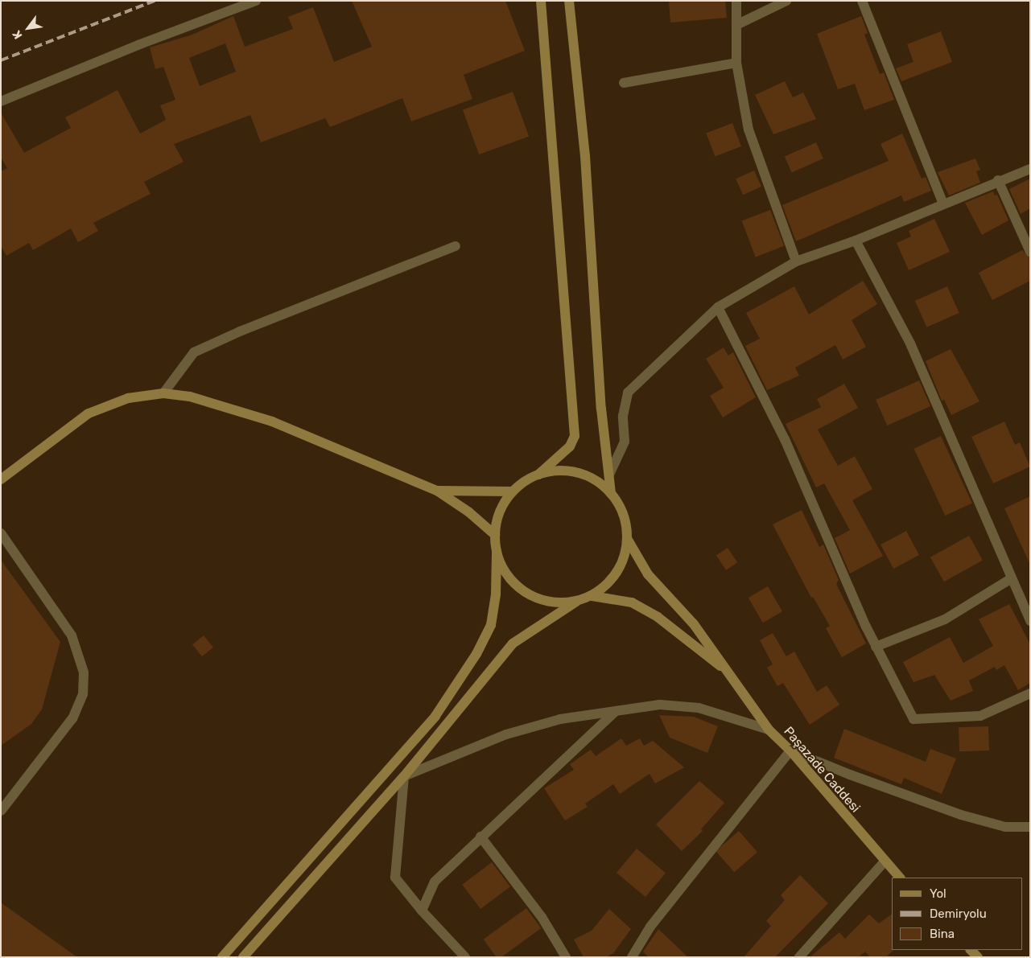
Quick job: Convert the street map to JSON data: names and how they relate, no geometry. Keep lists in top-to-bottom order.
{
  "streets": {
    "street": ["Paşazade Caddesi"]
  },
  "legend": ["Yol", "Demiryolu", "Bina"],
  "north": "bottom left"
}
